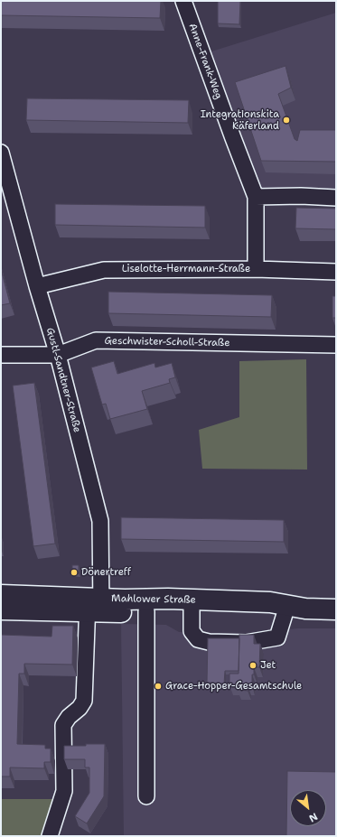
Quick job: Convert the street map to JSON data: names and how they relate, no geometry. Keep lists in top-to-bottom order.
{
  "streets": {
    "main road": ["Mahlower Straße"],
    "street": [
      "Anne-Frank-Weg",
      "Liselotte-Herrmann-Straße",
      "Geschwister-Scholl-Straße",
      "Gustl-Sandtner-Straße"
    ]
  },
  "crossings": [
    ["Anne-Frank-Weg", "Liselotte-Herrmann-Straße"],
    ["Liselotte-Herrmann-Straße", "Gustl-Sandtner-Straße"],
    ["Geschwister-Scholl-Straße", "Gustl-Sandtner-Straße"],
    ["Gustl-Sandtner-Straße", "Mahlower Straße"]
  ],
  "places": [
    "Integrationskita Käferland",
    "Dönertreff",
    "Jet",
    "Grace-Hopper-Gesamtschule"
  ],
  "north": "bottom right"
}
